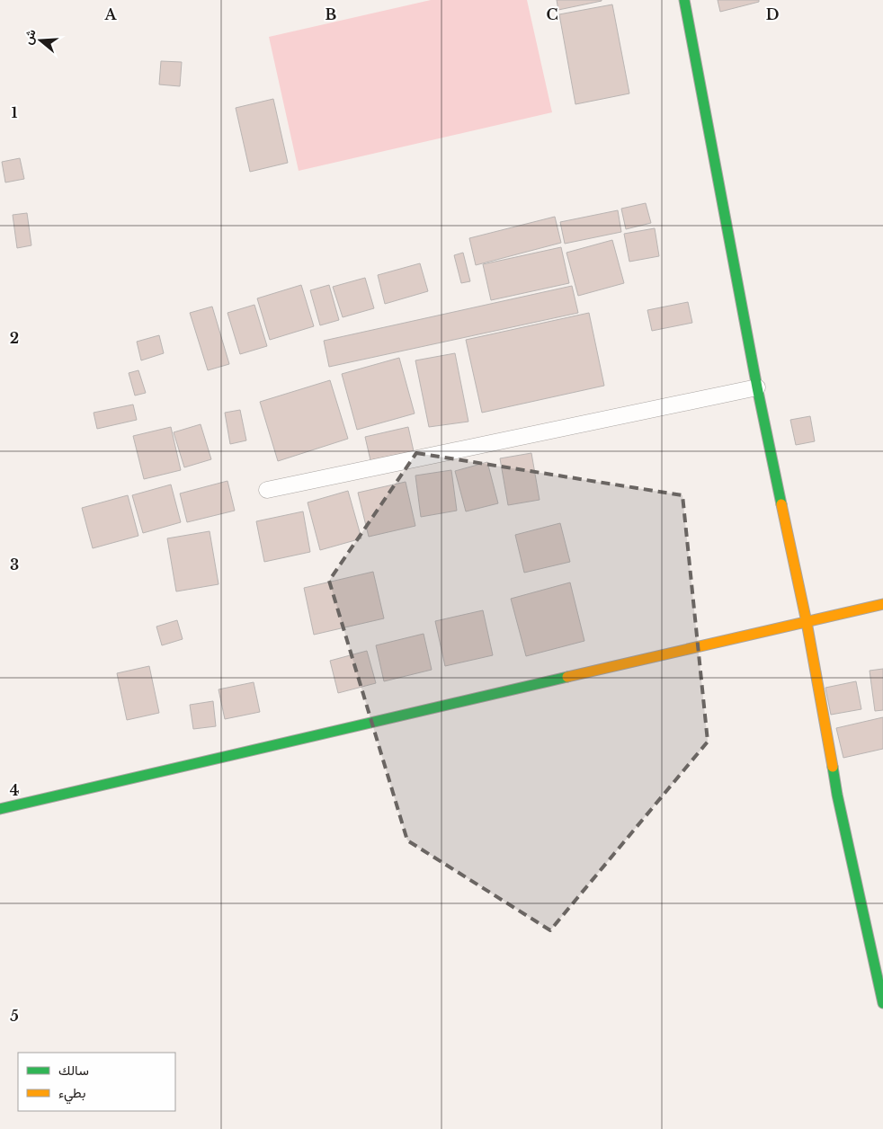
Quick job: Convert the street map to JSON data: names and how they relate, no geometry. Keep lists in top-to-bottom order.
{
  "legend": ["سالك", "بطيء"],
  "north": "left",
  "grid": {
    "columns": [
      "A",
      "B",
      "C",
      "D"
    ],
    "rows": [
      "1",
      "2",
      "3",
      "4",
      "5"
    ]
  }
}
